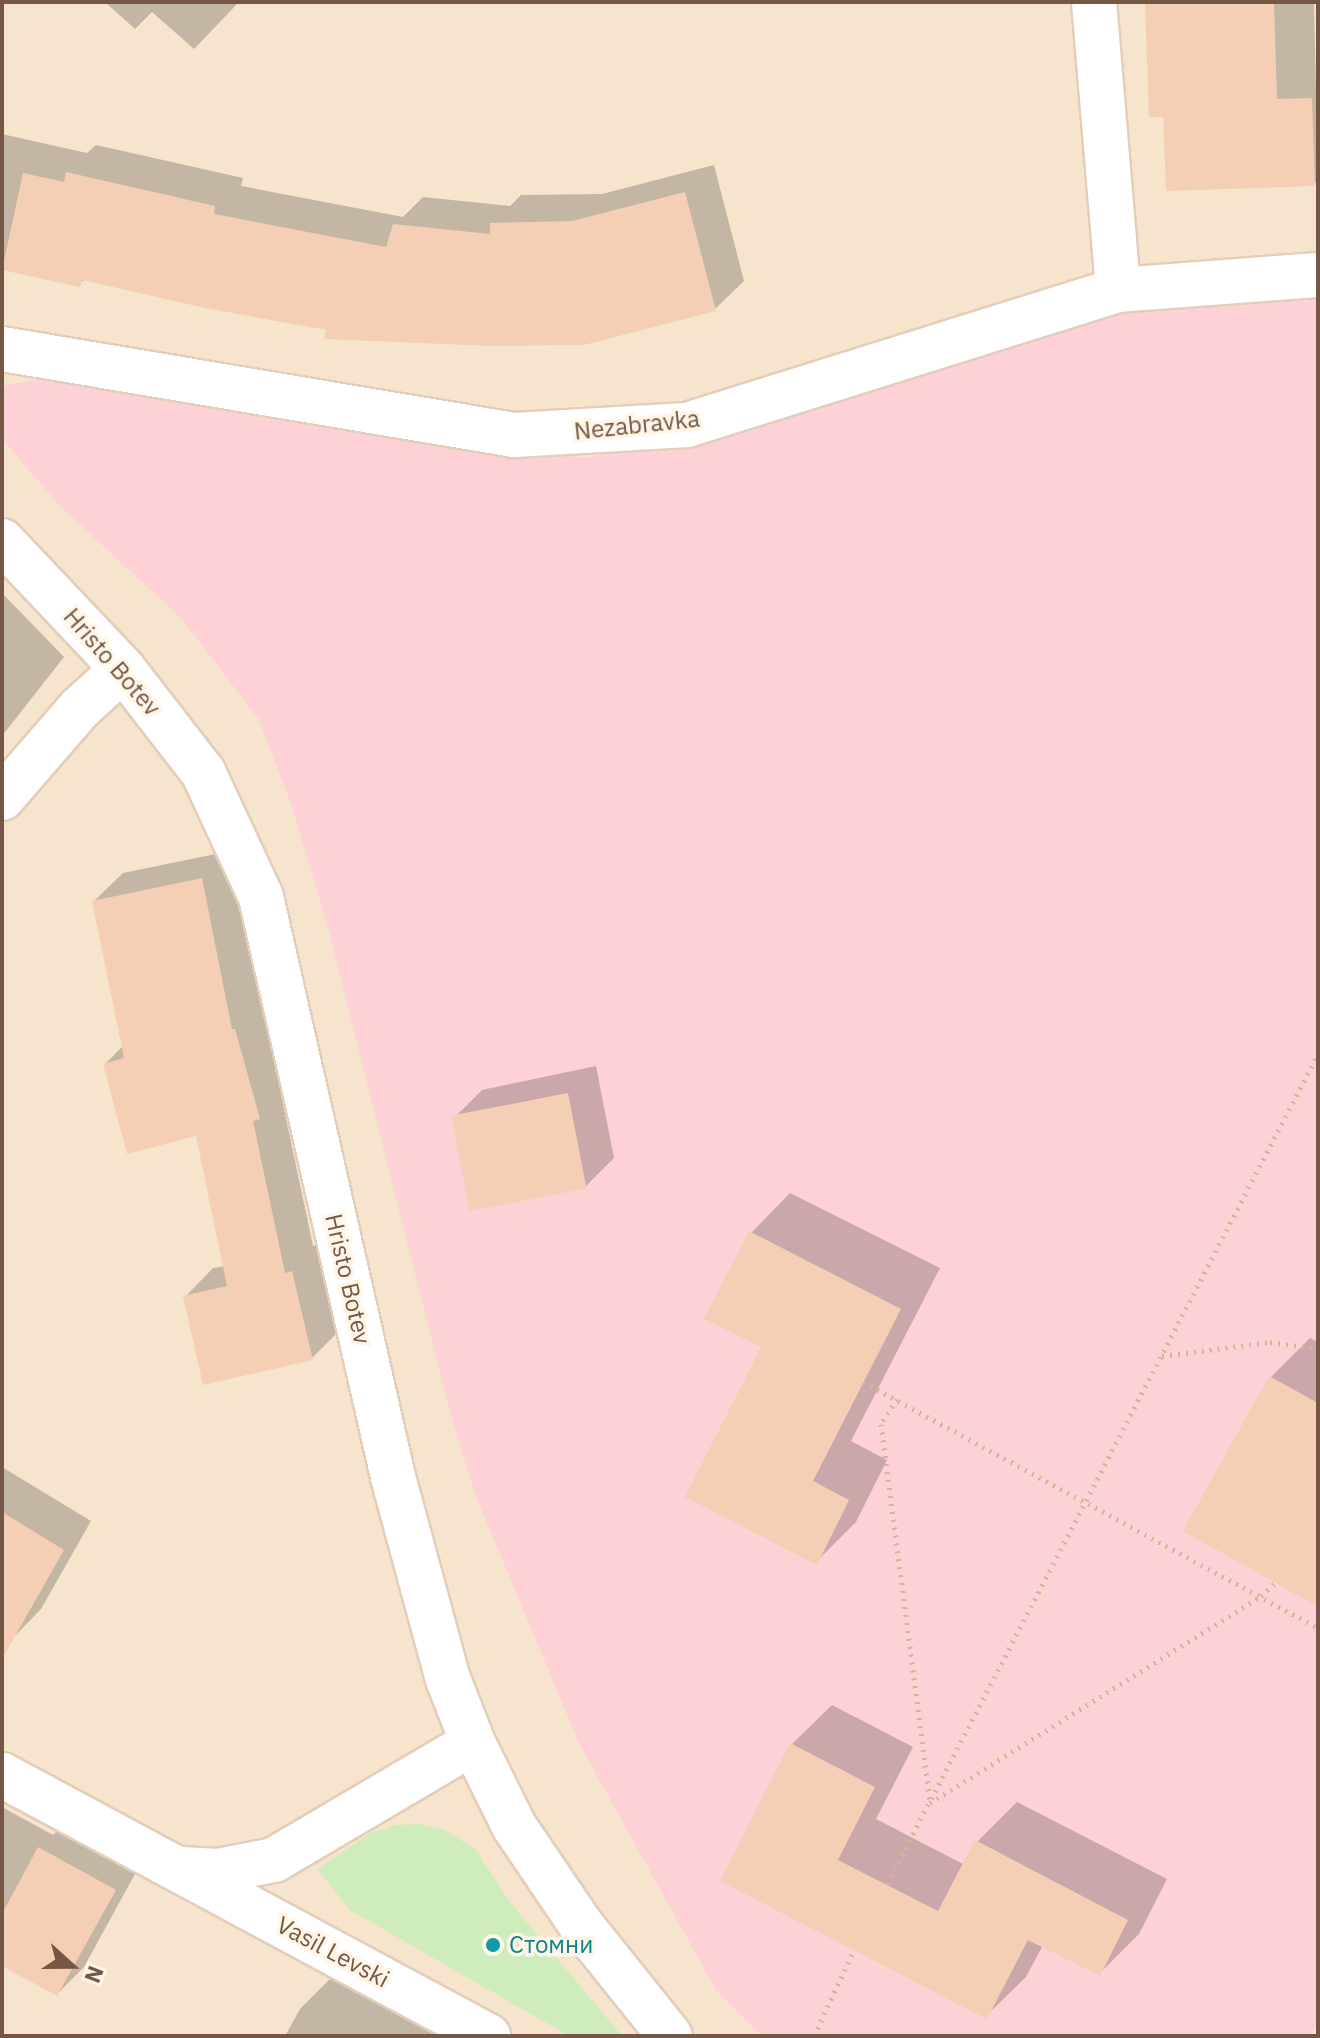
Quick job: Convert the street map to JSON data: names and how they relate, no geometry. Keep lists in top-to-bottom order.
{
  "streets": {
    "street": ["Nezabravka", "Hristo Botev", "Vasil Levski"]
  },
  "crossings": [
    ["Hristo Botev", "Vasil Levski"]
  ],
  "places": ["Стомни"],
  "north": "right"
}
